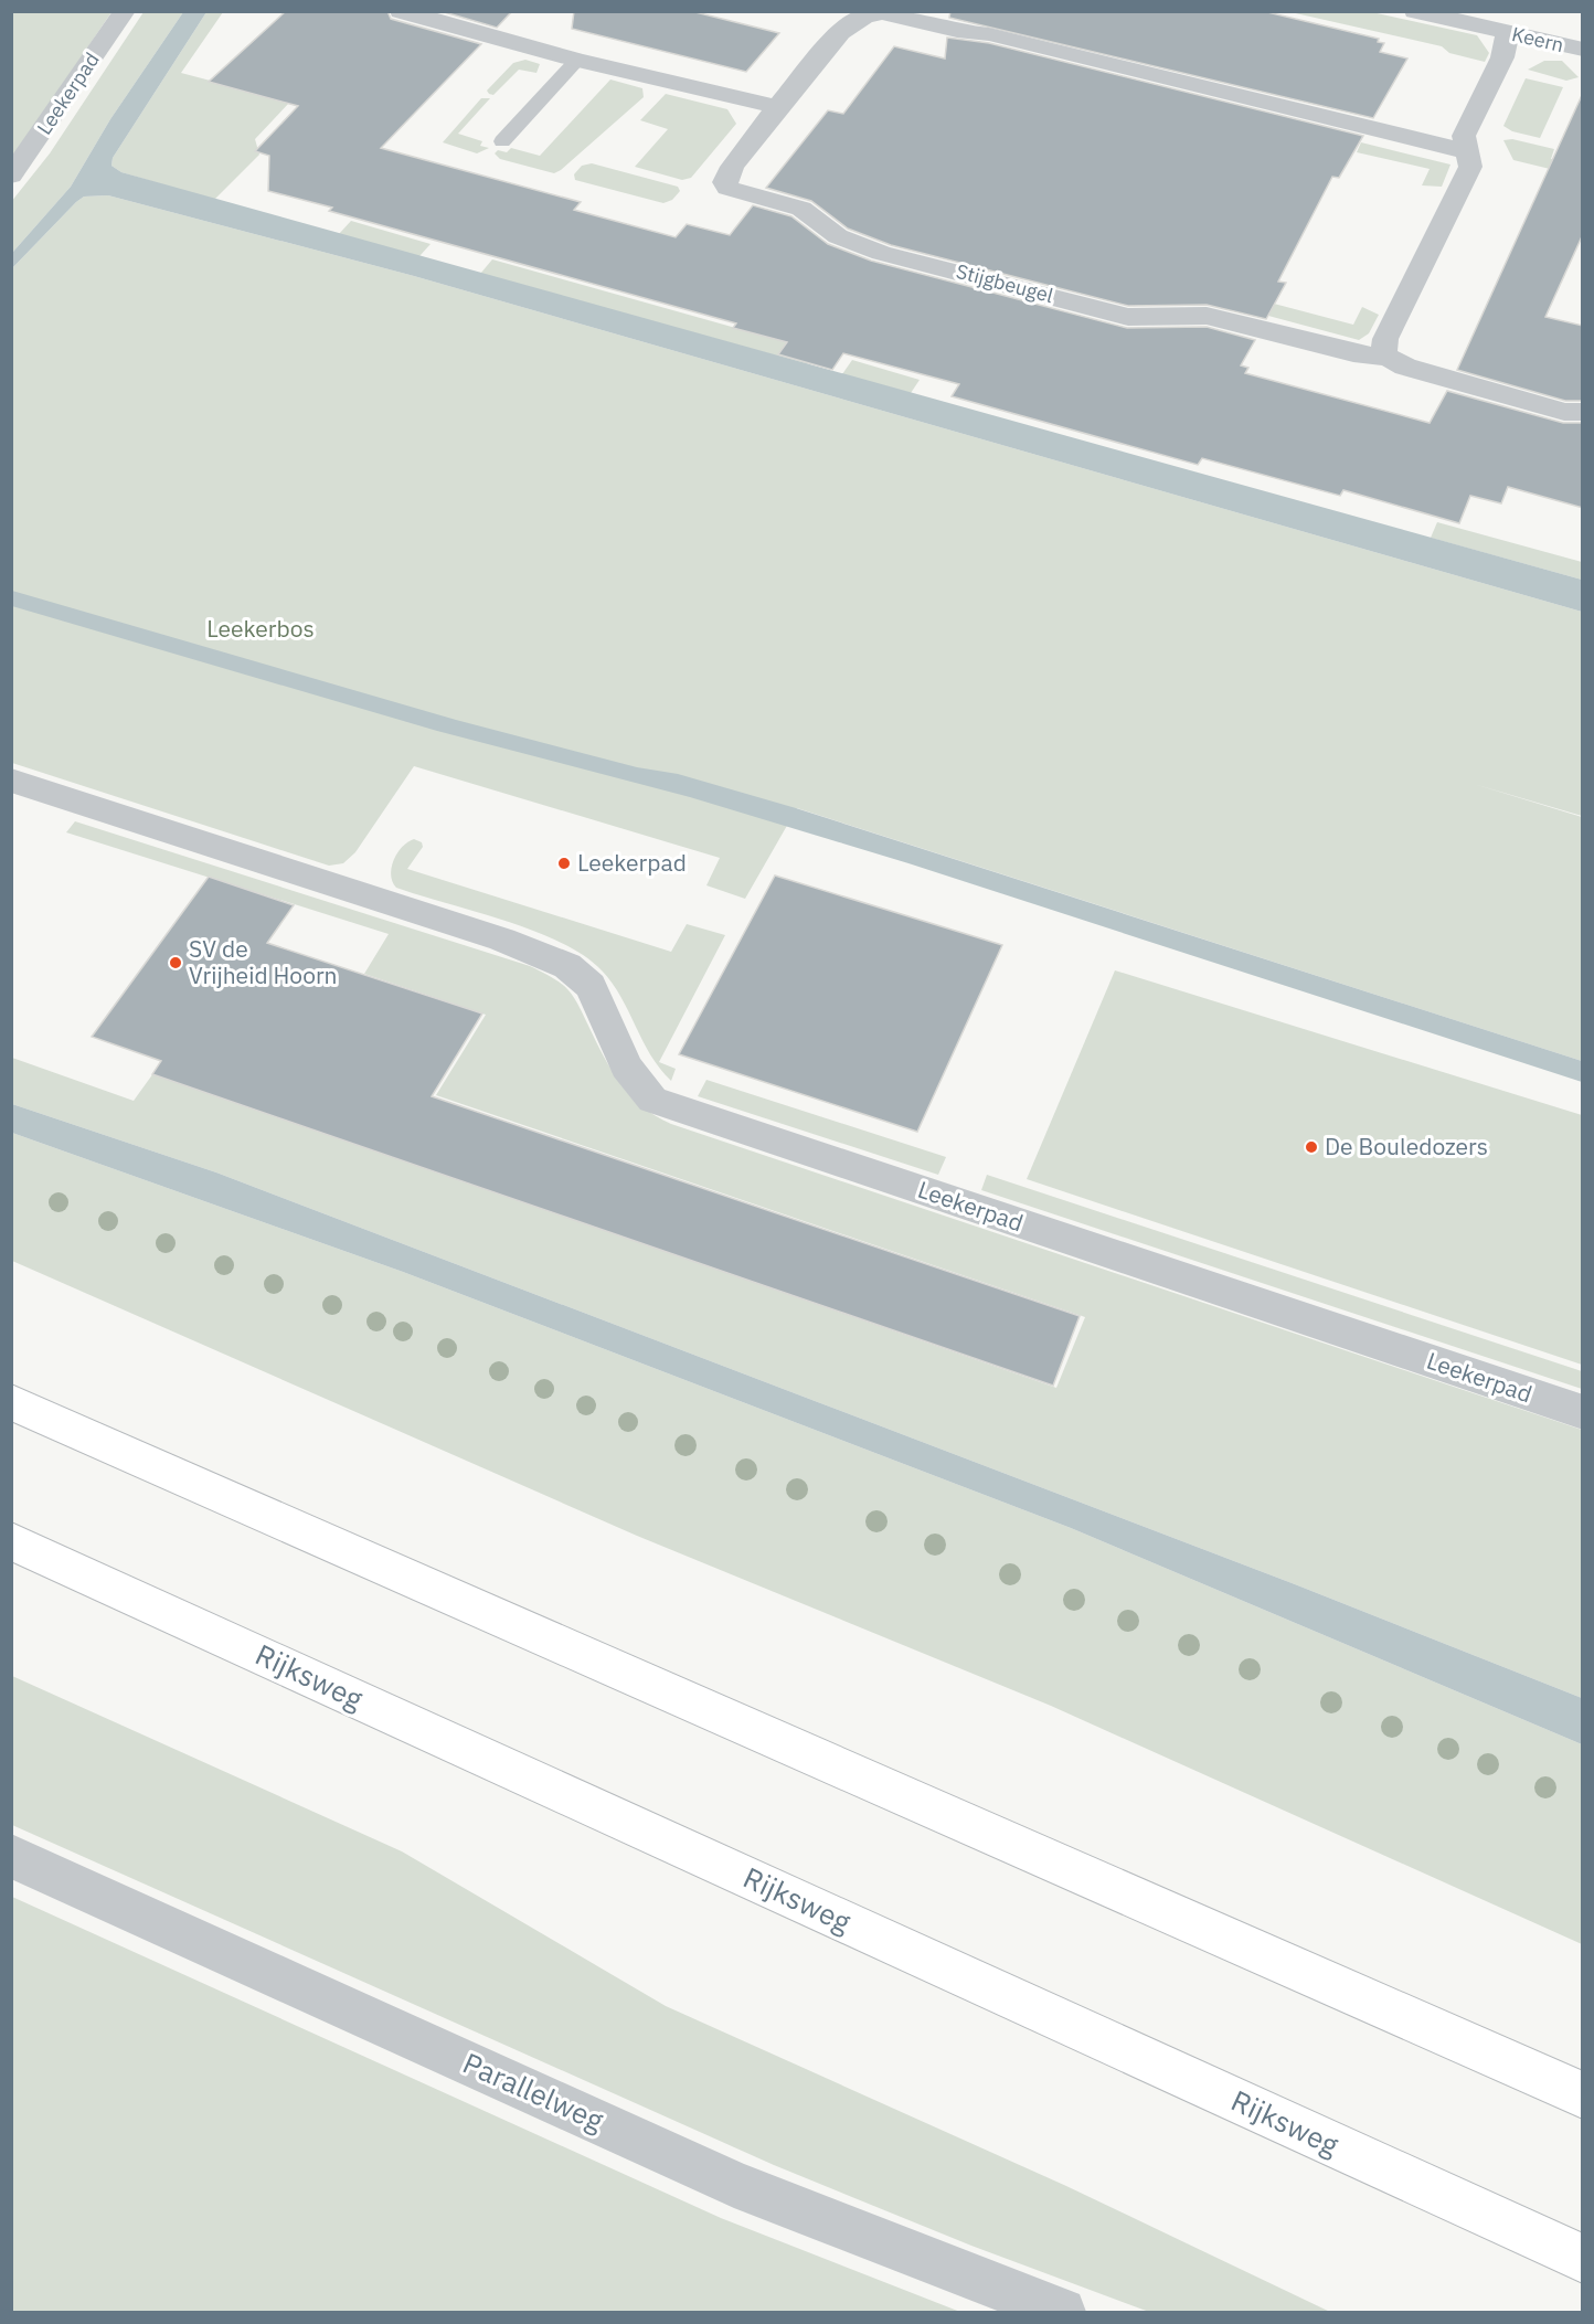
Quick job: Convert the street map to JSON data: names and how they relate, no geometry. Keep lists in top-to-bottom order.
{
  "streets": {
    "highway": ["Rijksweg"],
    "street": [
      "Keern",
      "Leekerpad",
      "Stijgbeugel",
      "Parallelweg"
    ]
  },
  "parks": ["Leekerbos"],
  "places": ["Leekerpad", "SV de Vrijheid Hoorn", "De Bouledozers"]
}
